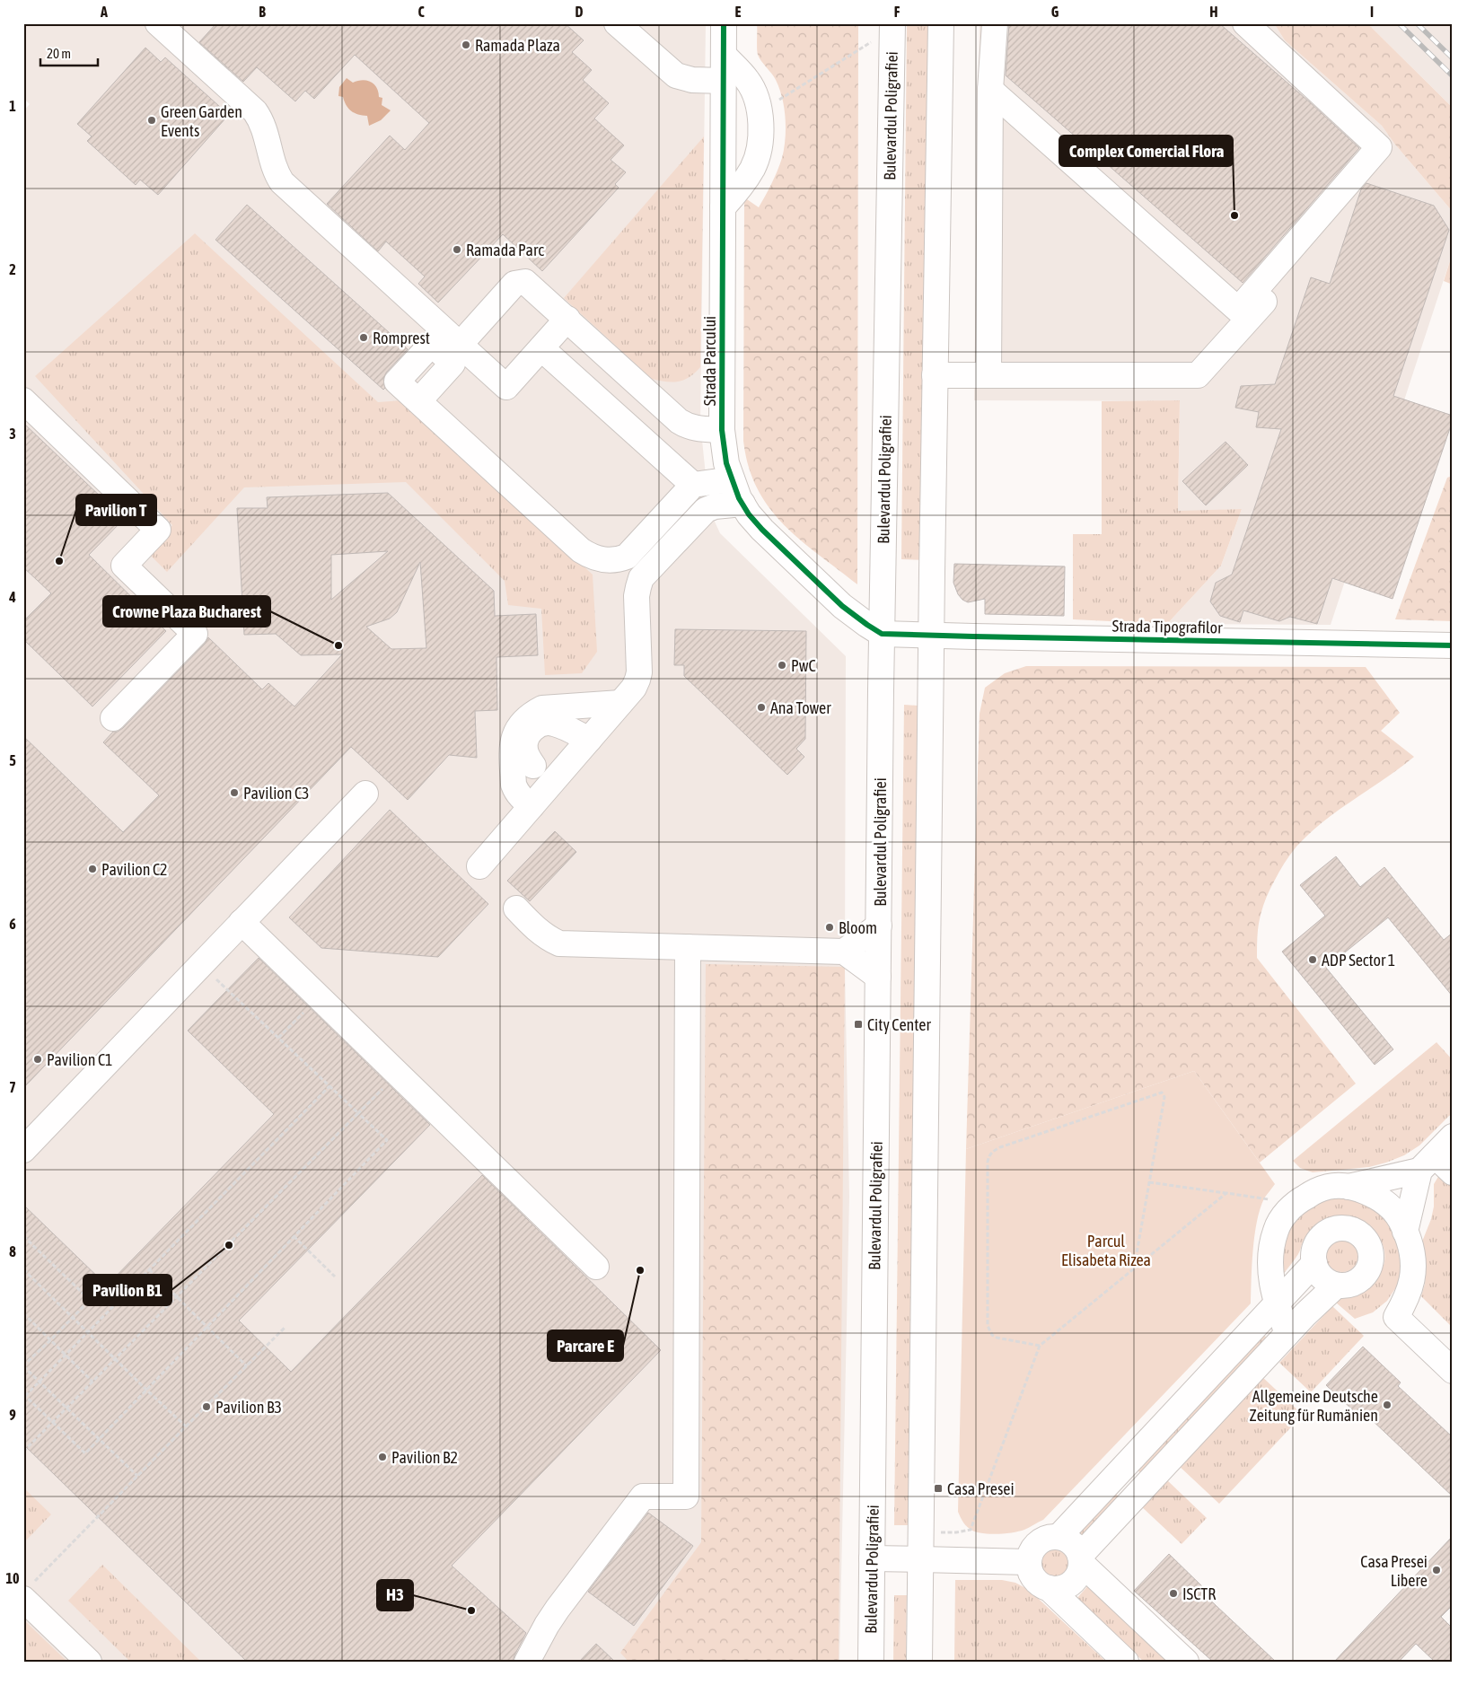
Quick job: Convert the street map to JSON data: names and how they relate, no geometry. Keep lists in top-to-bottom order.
{
  "streets": {
    "main road": ["Bulevardul Poligrafiei", "Strada Parcului", "Strada Tipografilor"]
  },
  "crossings": [
    ["Bulevardul Poligrafiei", "Strada Parcului"],
    ["Bulevardul Poligrafiei", "Strada Tipografilor"],
    ["Strada Parcului", "Strada Tipografilor"]
  ],
  "parks": ["Parcul Elisabeta Rizea"],
  "places": {
    "other": [
      "Ramada Plaza",
      "Green Garden Events",
      "Complex Comercial Flora",
      "Ramada Parc",
      "Romprest",
      "Pavilion T",
      "Crowne Plaza Bucharest",
      "PwC",
      "Ana Tower",
      "Pavilion C3",
      "Pavilion C2",
      "Bloom",
      "ADP Sector 1",
      "Pavilion C1",
      "Pavilion B1",
      "Parcare E",
      "Allgemeine Deutsche Zeitung für Rumänien",
      "Pavilion B3",
      "Pavilion B2",
      "Casa Presei Libere",
      "ISCTR",
      "H3"
    ],
    "transit": ["City Center", "Casa Presei"]
  },
  "scale_bar": "20 m",
  "grid": {
    "columns": [
      "A",
      "B",
      "C",
      "D",
      "E",
      "F",
      "G",
      "H",
      "I"
    ],
    "rows": [
      "1",
      "2",
      "3",
      "4",
      "5",
      "6",
      "7",
      "8",
      "9",
      "10"
    ]
  }
}
